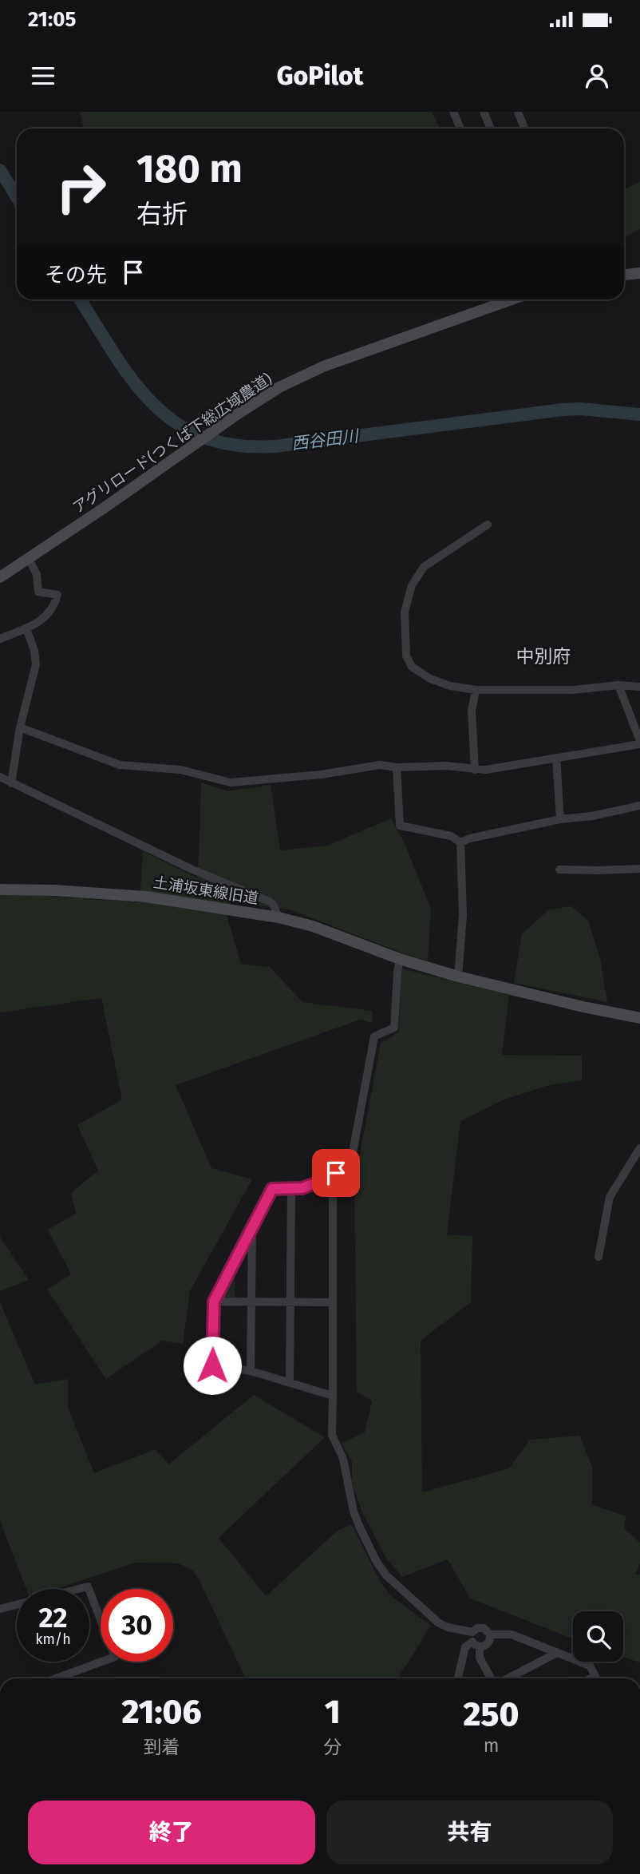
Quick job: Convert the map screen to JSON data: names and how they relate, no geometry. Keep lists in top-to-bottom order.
{
  "streets": {
    "street": ["アグリロード(つくば下総広域農道)", "土浦坂東線旧道"]
  },
  "districts": ["中別府"],
  "water": ["西谷田川"],
  "page": {
    "status": "21:05",
    "header": "GoPilot",
    "turn": ["180 m", "右折"],
    "then": "その先",
    "speed": "22 km/h",
    "limit": "30",
    "eta": [
      "21:06",
      "到着",
      "1",
      "分",
      "250",
      "m"
    ],
    "buttons": ["終了", "共有"]
  }
}
